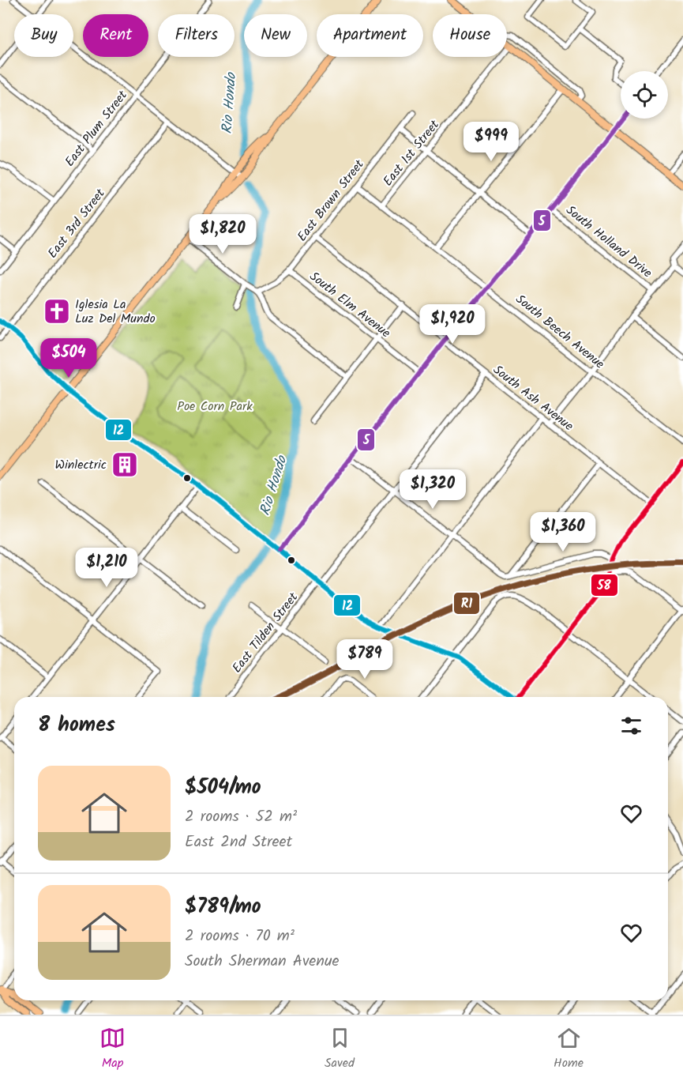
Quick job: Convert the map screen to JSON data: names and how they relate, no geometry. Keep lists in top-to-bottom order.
{
  "streets": {
    "street": [
      "East Plum Street",
      "East 1st Street",
      "East Brown Street",
      "East 3rd Street",
      "South Holland Drive",
      "South Elm Avenue",
      "South Beech Avenue",
      "South Ash Avenue",
      "East Tilden Street"
    ]
  },
  "crossings": [
    ["East 1st Street", "South Beech Avenue"],
    ["East Brown Street", "South Elm Avenue"],
    ["East Brown Street", "South Beech Avenue"],
    ["East Brown Street", "South Ash Avenue"],
    ["South Ash Avenue", "East Tilden Street"]
  ],
  "water": ["Rio Hondo"],
  "parks": ["Poe Corn Park"],
  "places": {
    "church": ["Iglesia La Luz Del Mundo"],
    "building": ["Winlectric"]
  },
  "lines": [
    "transit line 5",
    "transit line 12",
    "transit line 58",
    "transit line R1"
  ],
  "page": {
    "chip": [
      "Buy",
      "Rent",
      "Filters",
      "New",
      "Apartment",
      "House"
    ],
    "price": [
      "$999",
      "$1,820",
      "$1,920",
      "$504",
      "$1,320",
      "$1,360",
      "$1,210",
      "$789"
    ],
    "heading": "8 homes",
    "list": [
      {
        "name": "$504/mo",
        "note": "2 rooms · 52 m² · East 2nd Street"
      },
      {
        "name": "$789/mo",
        "note": "2 rooms · 70 m² · South Sherman Avenue"
      }
    ],
    "tabs": ["Map", "Saved", "Home"]
  }
}
